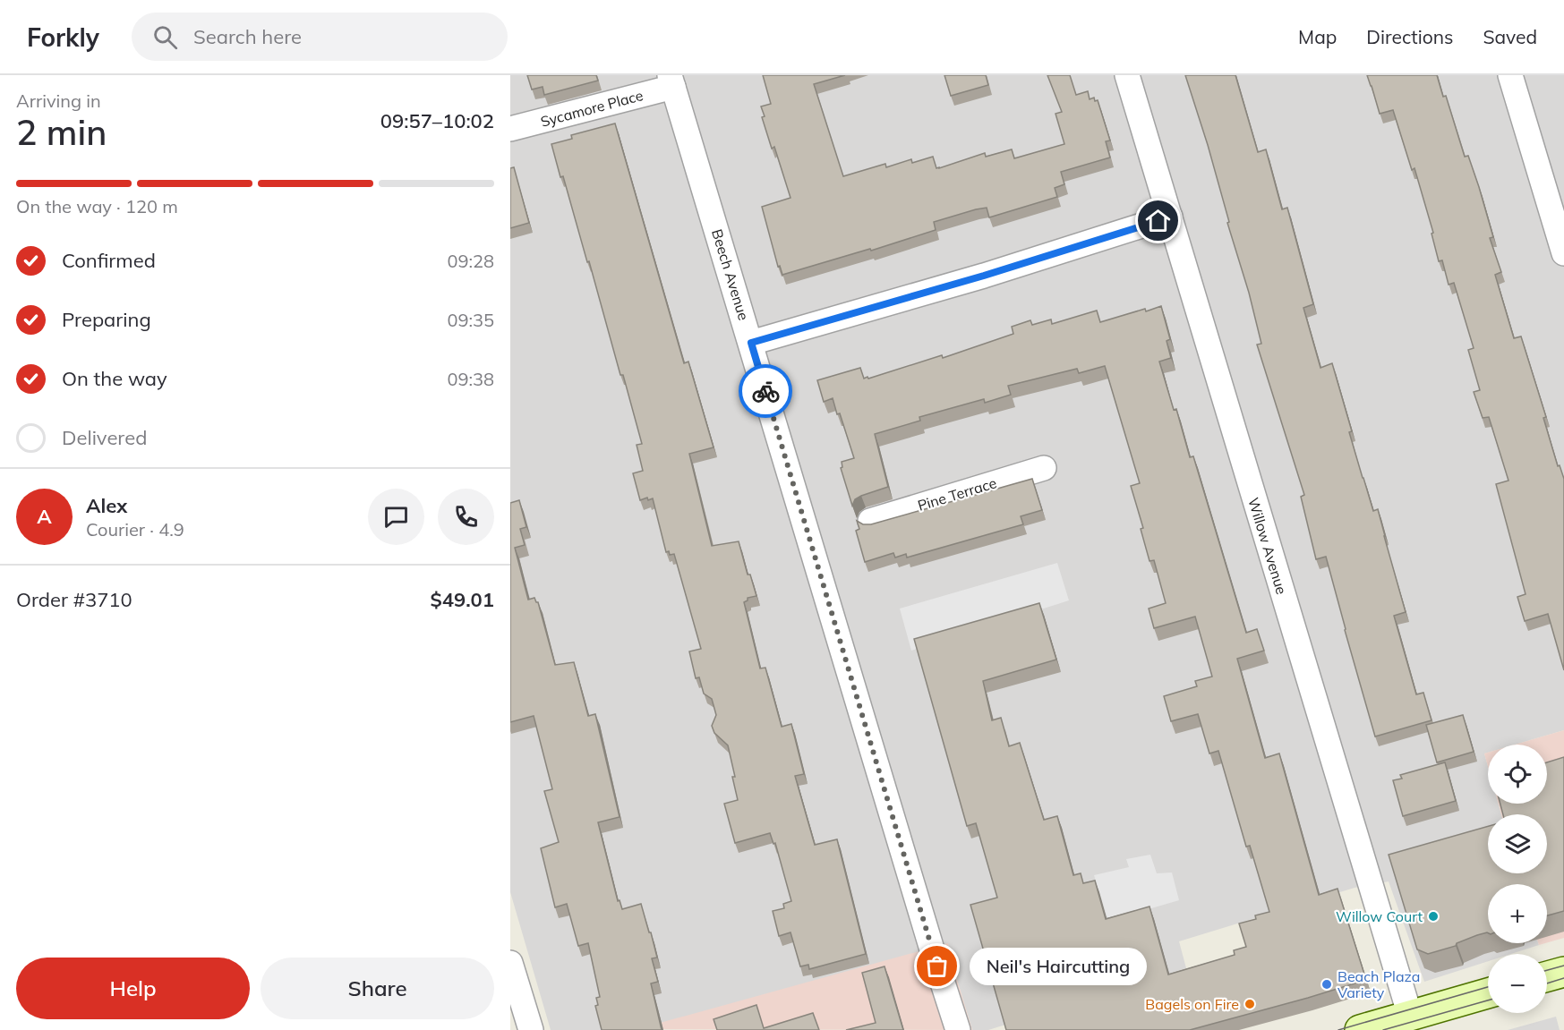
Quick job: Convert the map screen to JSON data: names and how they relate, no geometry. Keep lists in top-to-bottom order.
{
  "streets": {
    "street": [
      "Sycamore Place",
      "Beech Avenue",
      "Pine Terrace",
      "Willow Avenue"
    ]
  },
  "crossings": [
    ["Sycamore Place", "Beech Avenue"]
  ],
  "places": [
    "Willow Court",
    "Neil's Haircutting",
    "Beach Plaza Variety",
    "Bagels on Fire"
  ],
  "page": {
    "header": "Forkly",
    "search": "Search here",
    "nav": ["Map", "Directions", "Saved"],
    "heading": ["2 min", "Arriving in", "09:57–10:02"],
    "panel": [
      "Alex",
      "Courier · 4.9",
      "Order #3710",
      "$49.01"
    ],
    "bar": "On the way · 120 m",
    "list": [
      ["Confirmed", "09:28"],
      ["Preparing", "09:35"],
      ["On the way", "09:38"],
      "Delivered"
    ],
    "round": "A",
    "map_buttons": ["+", "−"],
    "buttons": ["Help", "Share"],
    "bubble": "Neil's Haircutting"
  }
}
